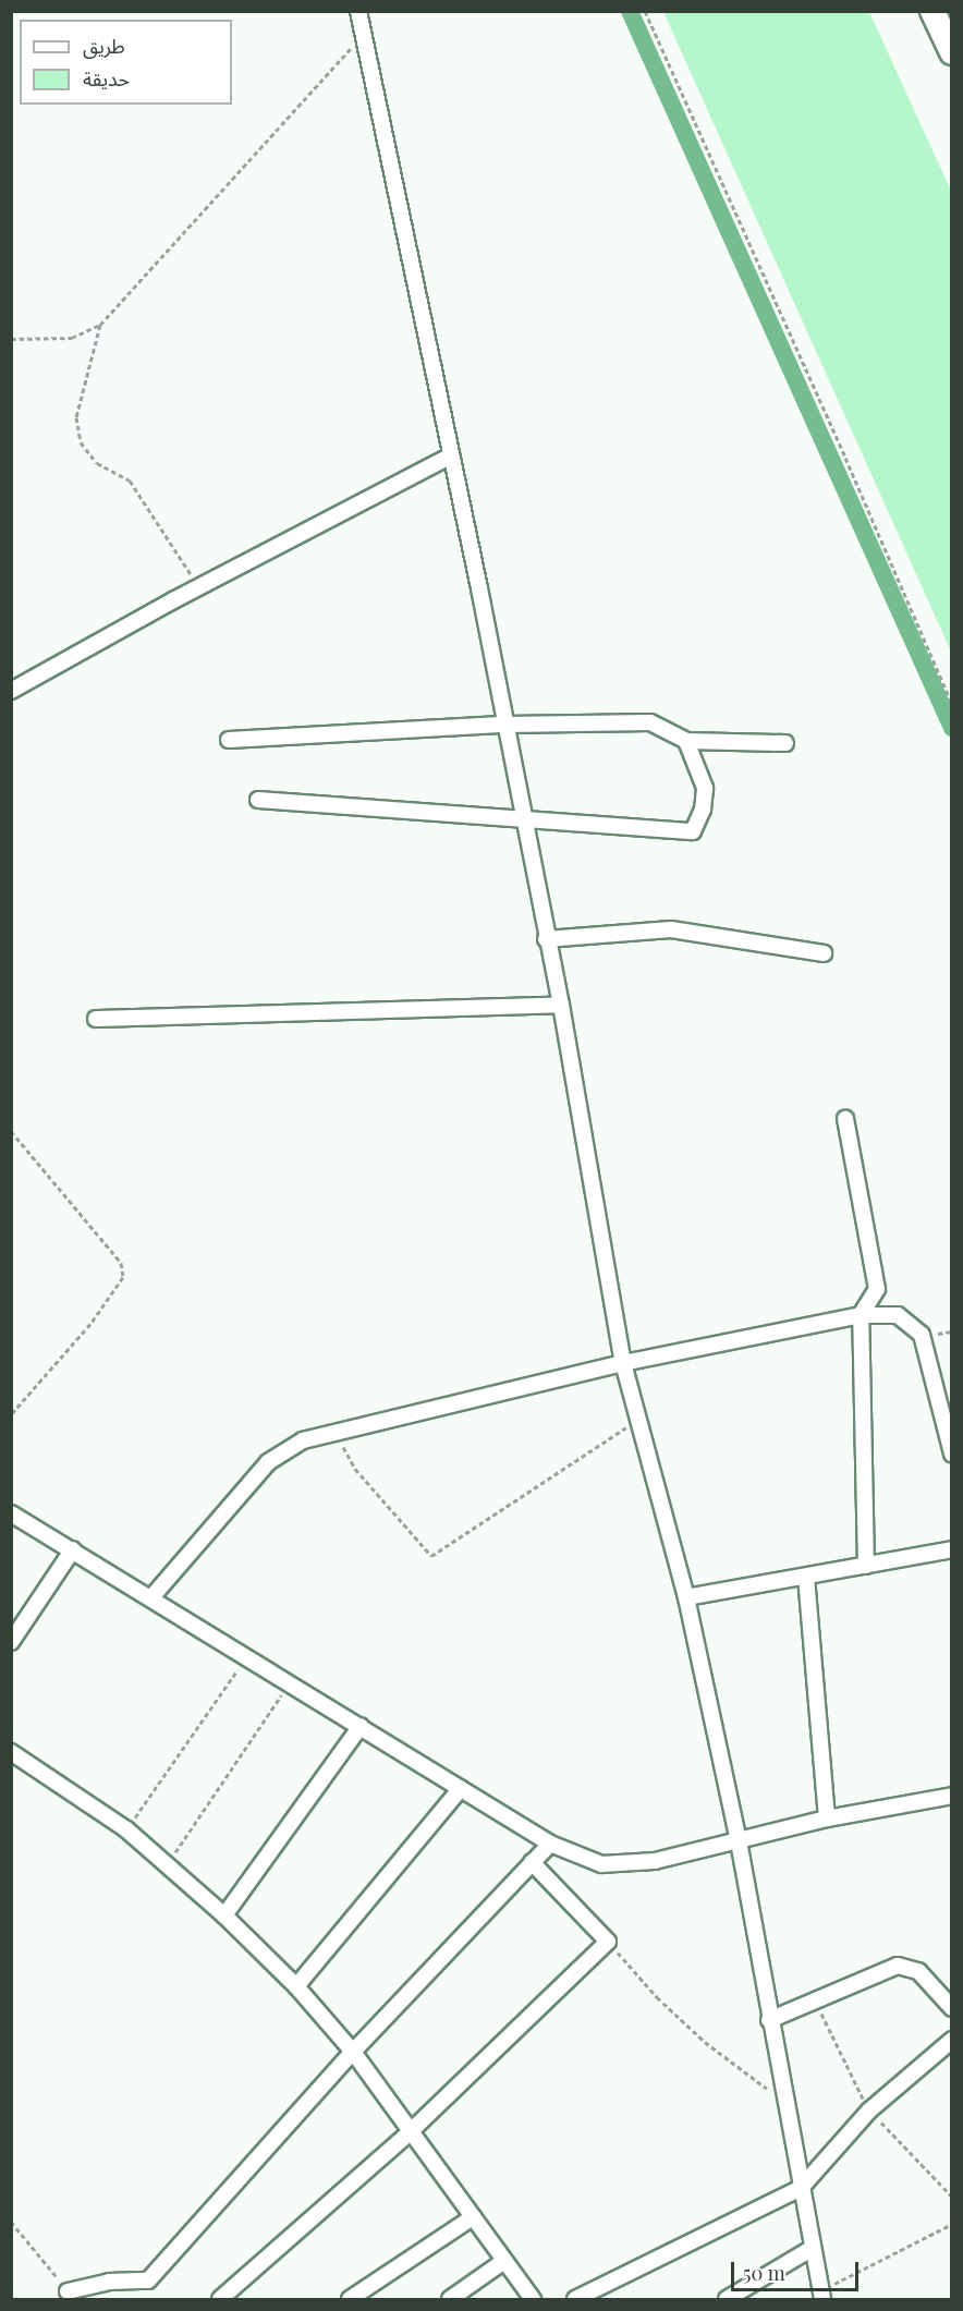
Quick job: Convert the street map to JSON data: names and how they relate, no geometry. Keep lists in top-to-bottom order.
{
  "legend": ["طريق", "حديقة"],
  "scale_bar": "50 m"
}
